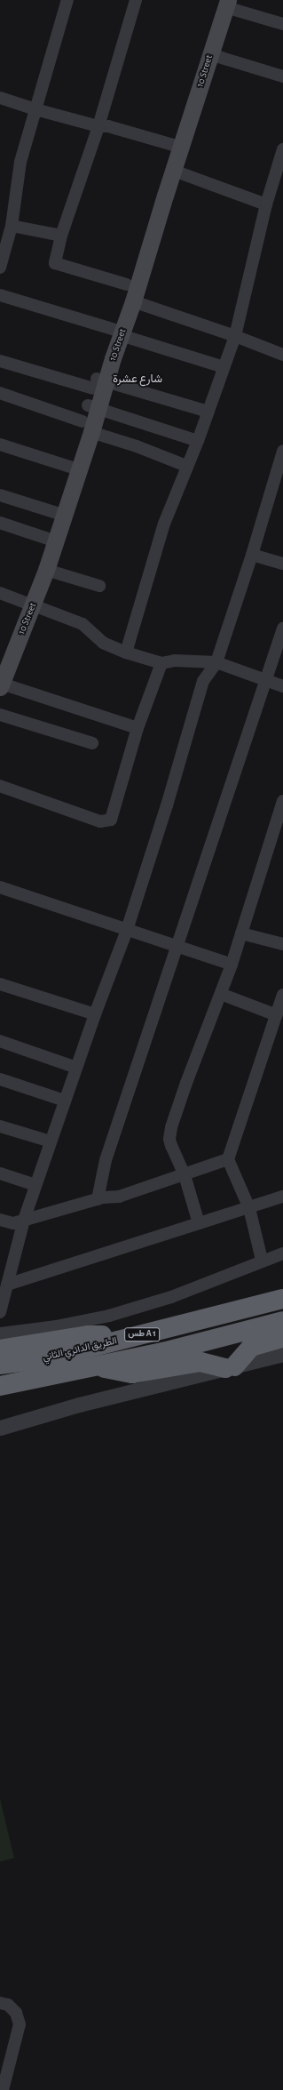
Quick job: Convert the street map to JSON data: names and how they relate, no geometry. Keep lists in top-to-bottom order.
{
  "streets": {
    "highway": ["طس A 1", "الطريق الدائري الثاني"],
    "main road": ["10 Street"]
  },
  "districts": ["شارع عشرة"]
}
